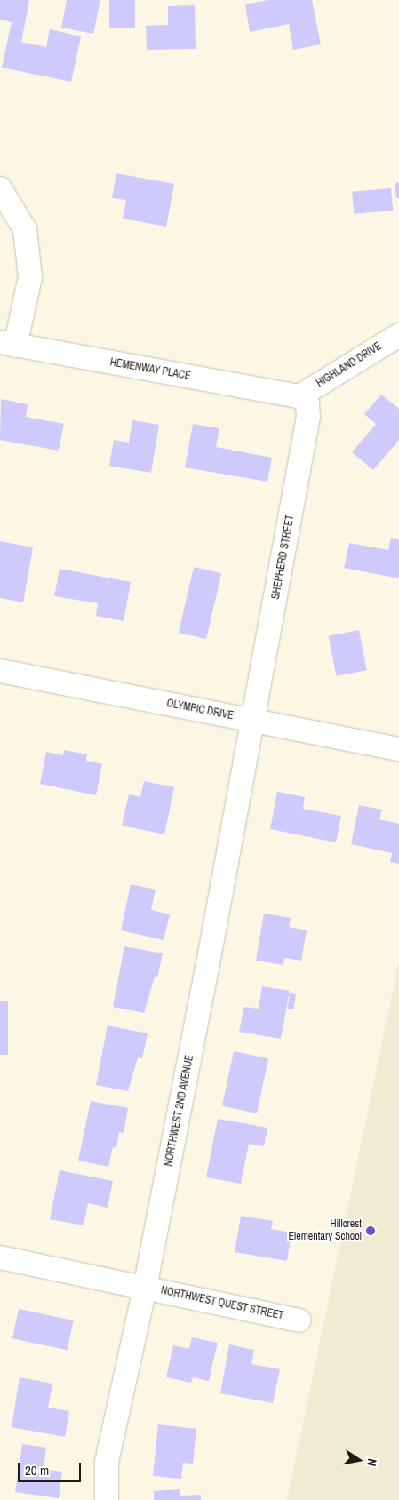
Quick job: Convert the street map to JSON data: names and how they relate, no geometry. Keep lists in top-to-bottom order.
{
  "streets": {
    "street": [
      "HIGHLAND DRIVE",
      "HEMENWAY PLACE",
      "SHEPHERD STREET",
      "OLYMPIC DRIVE",
      "NORTHWEST 2ND AVENUE",
      "NORTHWEST QUEST STREET"
    ]
  },
  "crossings": [
    ["HIGHLAND DRIVE", "HEMENWAY PLACE"],
    ["HIGHLAND DRIVE", "SHEPHERD STREET"],
    ["HEMENWAY PLACE", "SHEPHERD STREET"],
    ["SHEPHERD STREET", "OLYMPIC DRIVE"],
    ["SHEPHERD STREET", "NORTHWEST 2ND AVENUE"],
    ["OLYMPIC DRIVE", "NORTHWEST 2ND AVENUE"],
    ["NORTHWEST 2ND AVENUE", "NORTHWEST QUEST STREET"]
  ],
  "places": ["Hillcrest Elementary School"],
  "scale_bar": "20 m",
  "north": "right"
}
